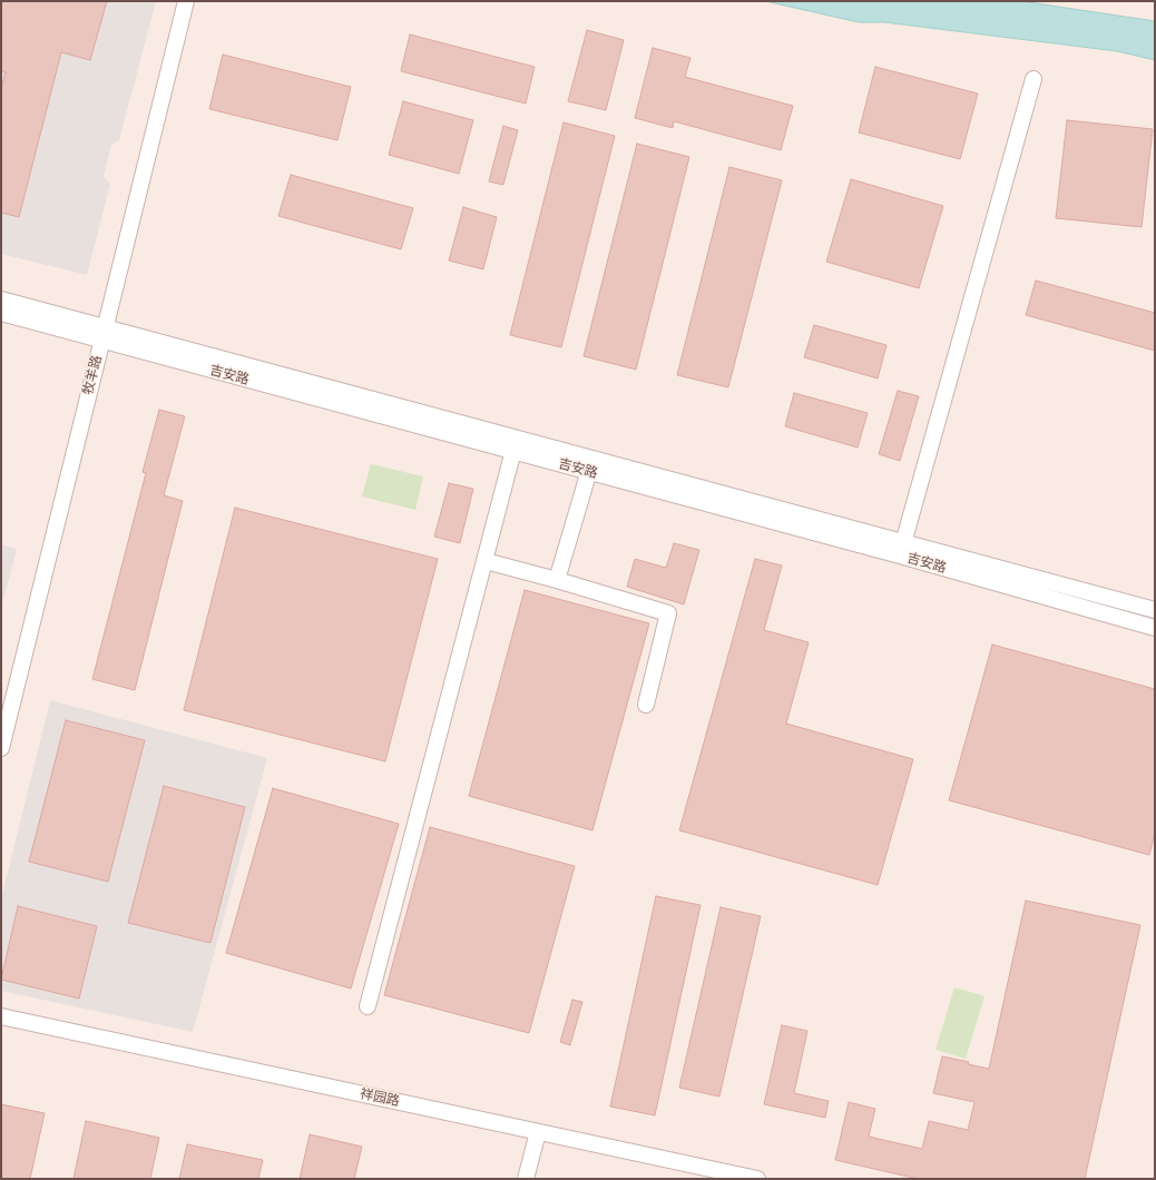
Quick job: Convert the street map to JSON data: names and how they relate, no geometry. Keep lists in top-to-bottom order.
{
  "streets": {
    "street": ["牧羊路", "吉安路", "祥园路"]
  },
  "crossings": [
    ["牧羊路", "吉安路"]
  ]
}
